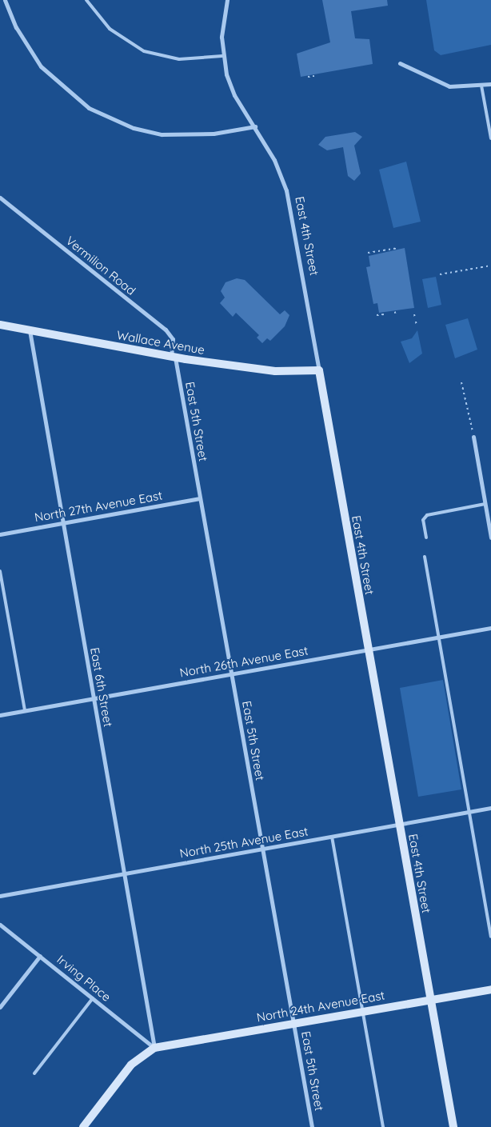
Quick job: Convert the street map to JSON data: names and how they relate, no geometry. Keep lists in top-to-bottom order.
{
  "streets": {
    "main road": ["East 4th Street", "Wallace Avenue", "North 24th Avenue East"],
    "street": [
      "Vermilion Road",
      "East 5th Street",
      "North 27th Avenue East",
      "North 26th Avenue East",
      "East 6th Street",
      "North 25th Avenue East",
      "Irving Place"
    ]
  },
  "crossings": [
    ["East 4th Street", "Wallace Avenue"],
    ["East 4th Street", "North 26th Avenue East"],
    ["East 4th Street", "North 25th Avenue East"],
    ["East 4th Street", "North 24th Avenue East"],
    ["Vermilion Road", "Wallace Avenue"],
    ["Vermilion Road", "East 5th Street"],
    ["Wallace Avenue", "East 5th Street"],
    ["Wallace Avenue", "East 6th Street"],
    ["East 5th Street", "North 27th Avenue East"],
    ["East 5th Street", "North 26th Avenue East"],
    ["East 5th Street", "North 25th Avenue East"],
    ["East 5th Street", "North 24th Avenue East"],
    ["North 27th Avenue East", "East 6th Street"],
    ["North 26th Avenue East", "East 6th Street"],
    ["East 6th Street", "North 25th Avenue East"],
    ["East 6th Street", "Irving Place"],
    ["East 6th Street", "North 24th Avenue East"],
    ["Irving Place", "North 24th Avenue East"]
  ]
}
